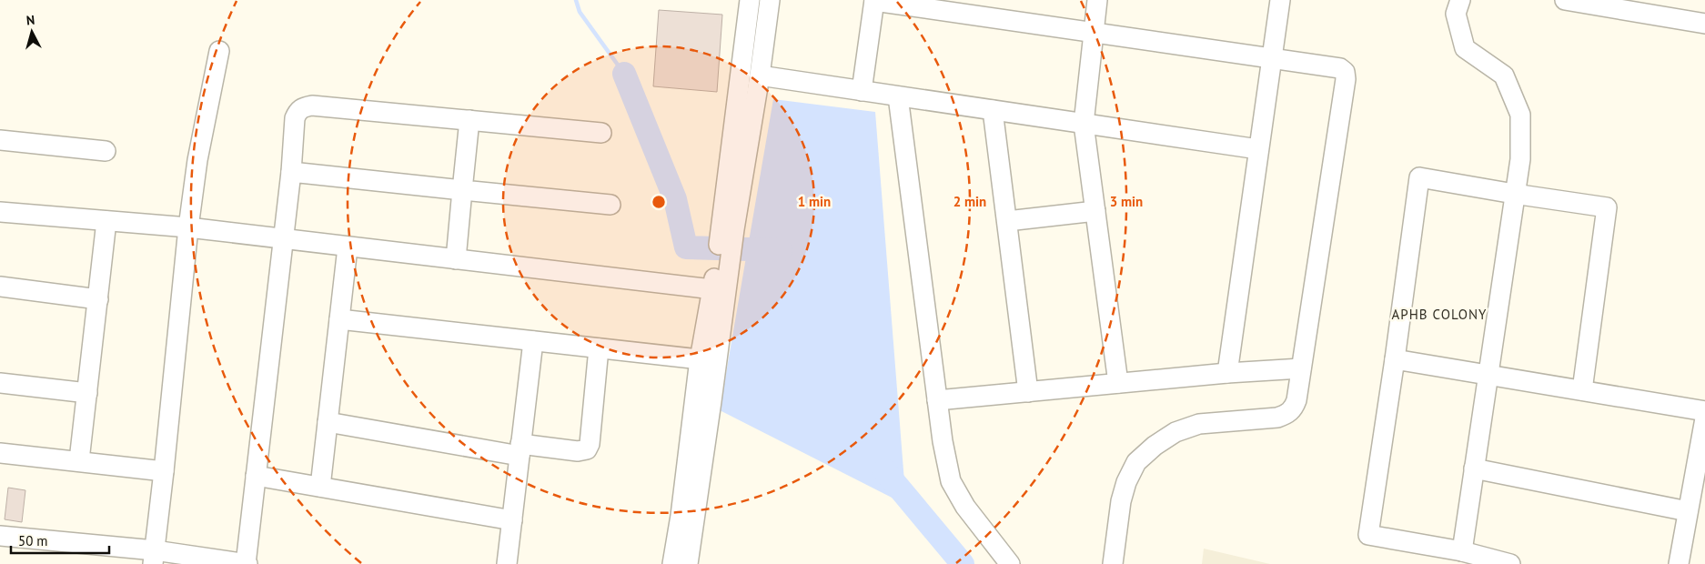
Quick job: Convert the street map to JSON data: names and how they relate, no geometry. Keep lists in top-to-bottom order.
{
  "districts": ["APHB COLONY"],
  "scale_bar": "50 m",
  "north": "top",
  "rings": ["1 min", "2 min", "3 min"]
}
